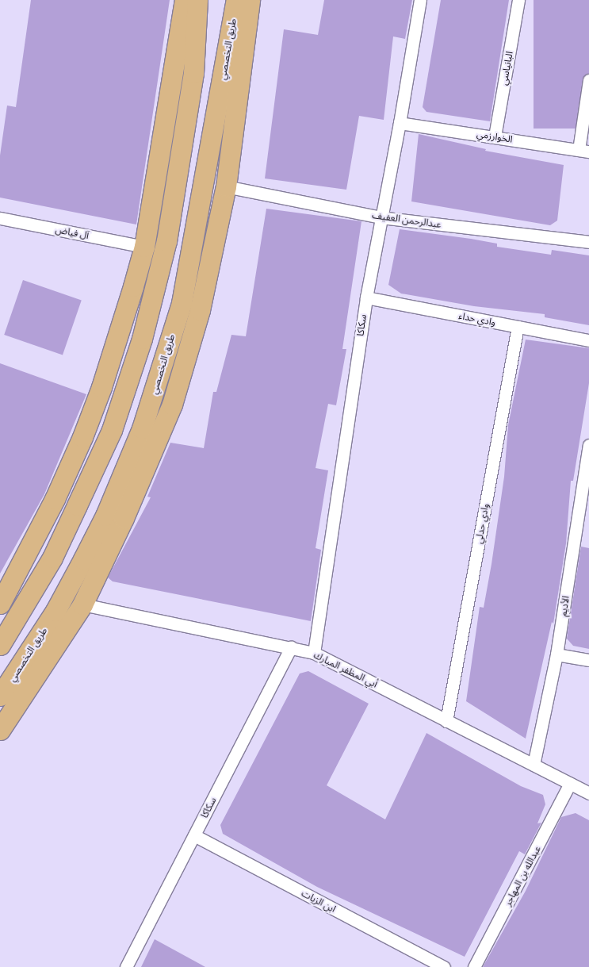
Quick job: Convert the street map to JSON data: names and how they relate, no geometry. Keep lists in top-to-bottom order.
{
  "streets": {
    "main road": ["طريق التخصصي"],
    "street": [
      "البانياسي",
      "الخوارزمي",
      "عبدالرحمن العفيف",
      "آل فياض",
      "وادي حداء",
      "سكاكا",
      "وادي حدلي",
      "الأديم",
      "أبي المظفر المبارك",
      "عبدالله بن المهاجر",
      "ابن الزيات"
    ]
  },
  "crossings": [
    ["البانياسي", "الخوارزمي"],
    ["الخوارزمي", "سكاكا"],
    ["عبدالرحمن العفيف", "سكاكا"],
    ["وادي حداء", "سكاكا"],
    ["وادي حداء", "وادي حدلي"],
    ["سكاكا", "أبي المظفر المبارك"],
    ["سكاكا", "ابن الزيات"],
    ["وادي حدلي", "أبي المظفر المبارك"],
    ["الأديم", "أبي المظفر المبارك"],
    ["أبي المظفر المبارك", "عبدالله بن المهاجر"]
  ]
}
